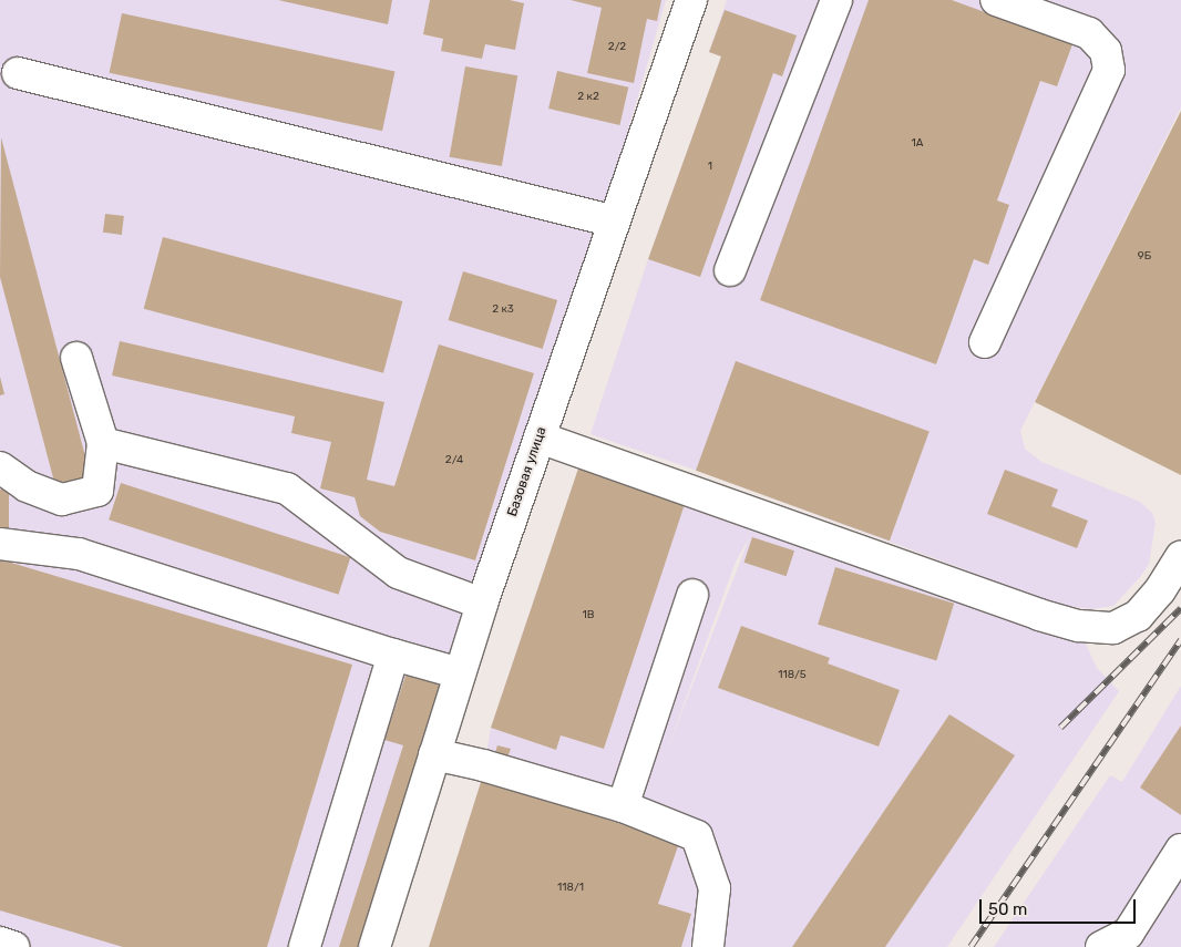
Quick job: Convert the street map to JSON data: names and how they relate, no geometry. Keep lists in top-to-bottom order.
{
  "streets": {
    "street": ["Базовая улица"]
  },
  "house_numbers": [
    "2/2",
    "2 к2",
    "1А",
    "1",
    "9Б",
    "2 к3",
    "2/4",
    "1В",
    "118/5",
    "118/1"
  ],
  "scale_bar": "50 m"
}
